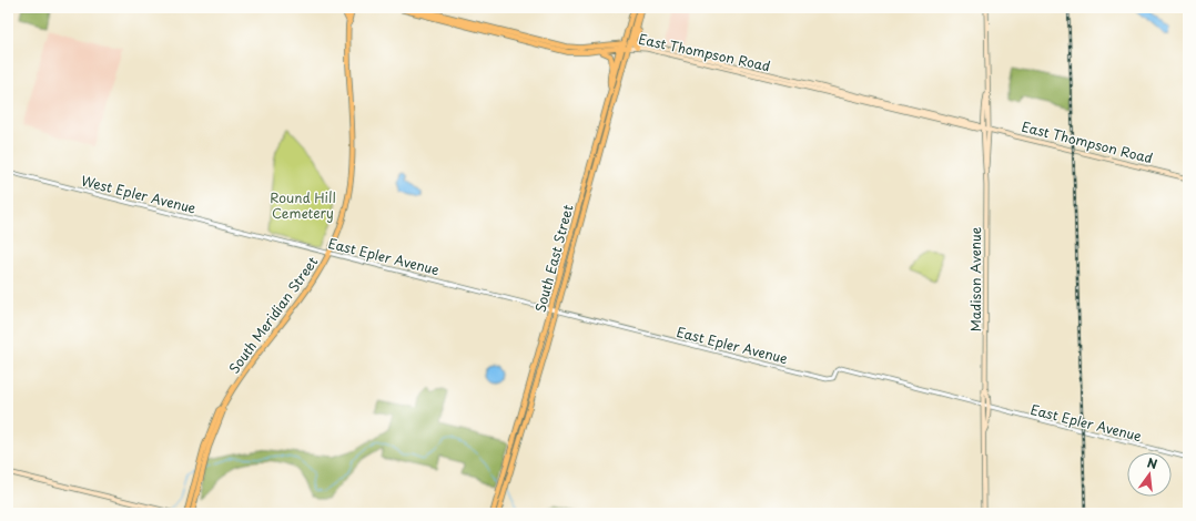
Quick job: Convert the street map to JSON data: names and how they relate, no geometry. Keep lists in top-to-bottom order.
{
  "streets": {
    "main road": [
      "East Thompson Road",
      "South East Street",
      "Madison Avenue",
      "South Meridian Street"
    ],
    "street": ["West Epler Avenue", "East Epler Avenue"]
  },
  "crossings": [
    ["East Thompson Road", "South East Street"],
    ["East Thompson Road", "Madison Avenue"],
    ["West Epler Avenue", "East Epler Avenue"],
    ["East Epler Avenue", "South East Street"],
    ["East Epler Avenue", "Madison Avenue"],
    ["East Epler Avenue", "South Meridian Street"]
  ],
  "parks": ["Round Hill Cemetery"],
  "north": "top"
}
